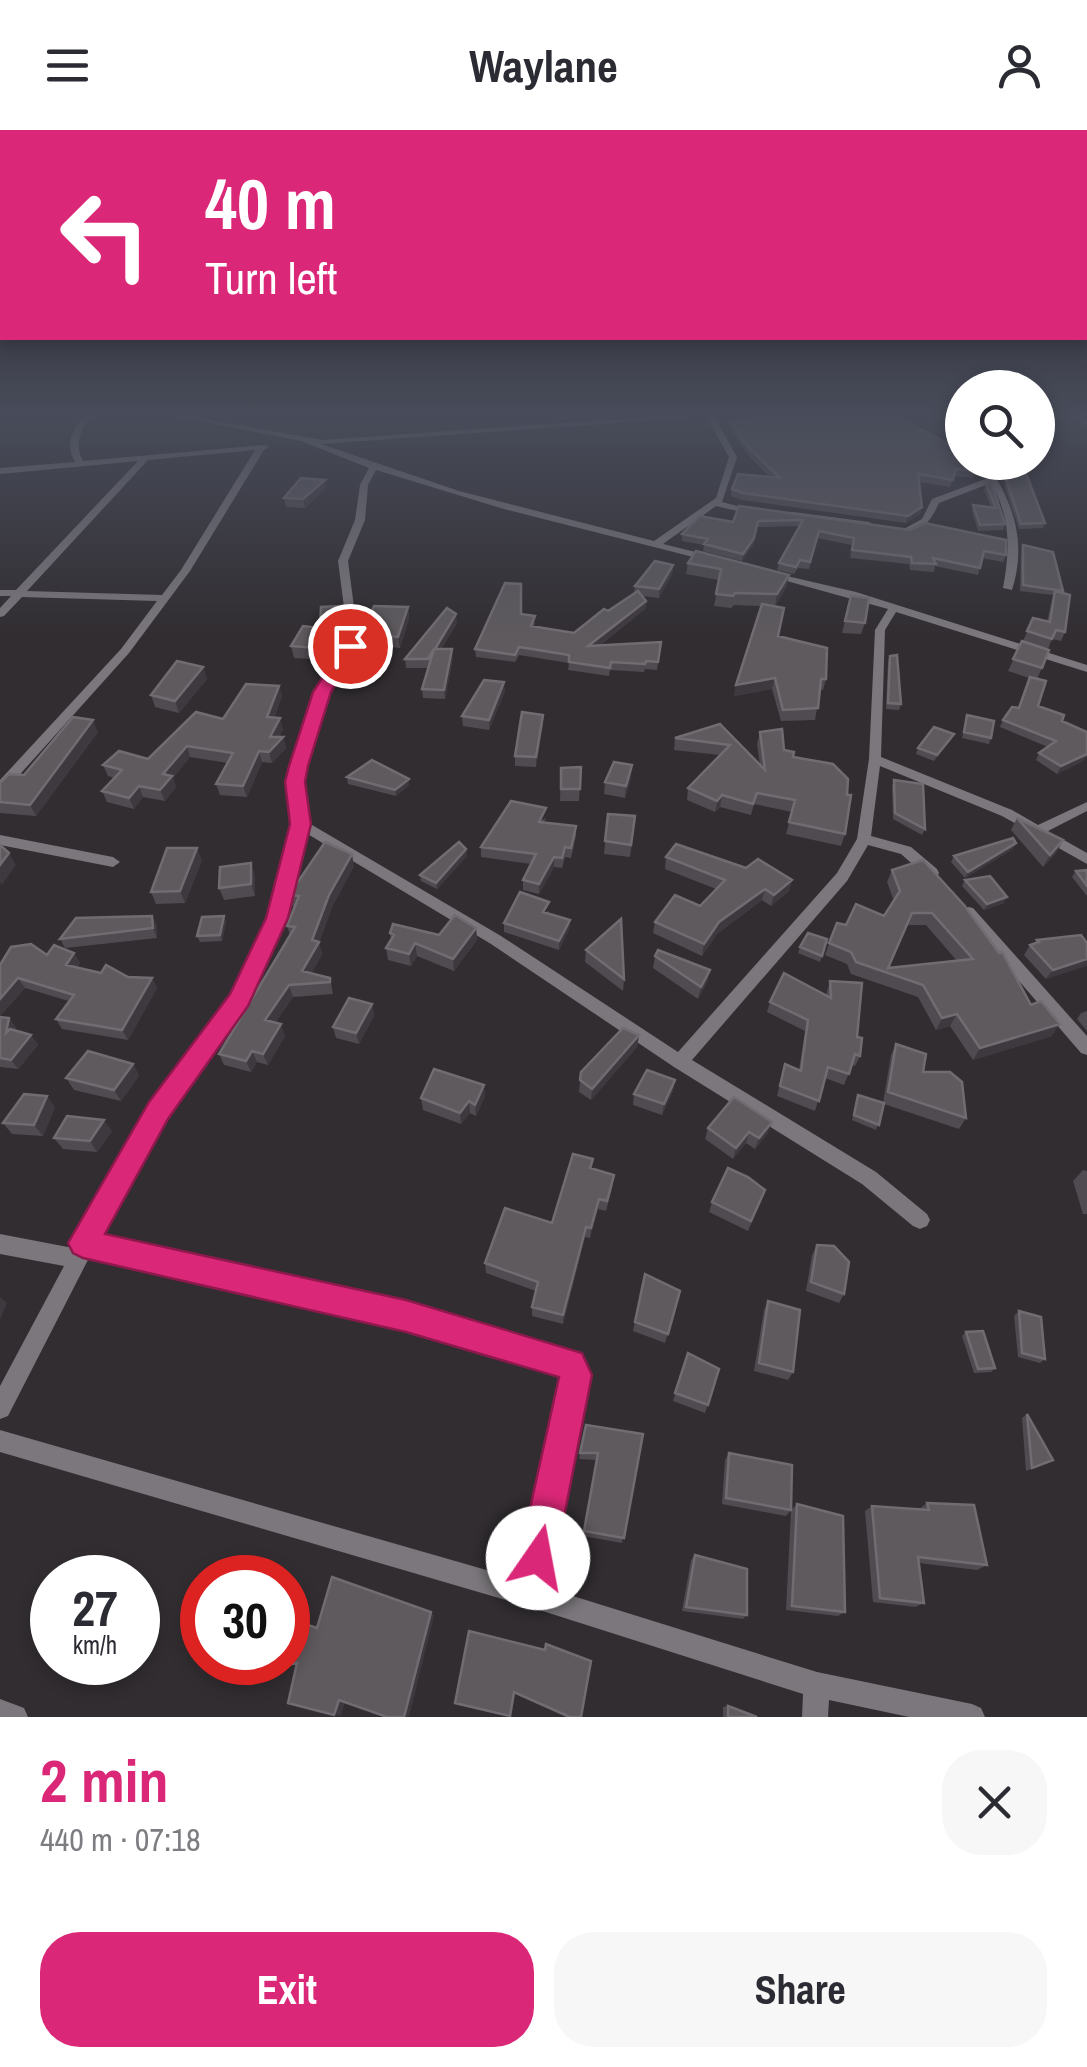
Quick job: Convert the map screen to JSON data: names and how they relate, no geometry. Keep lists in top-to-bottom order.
{
  "page": {
    "header": "Waylane",
    "turn": ["40 m", "Turn left"],
    "speed": "27 km/h",
    "limit": "30",
    "heading": ["2 min", "440 m · 07:18"],
    "buttons": ["Exit", "Share"]
  }
}
